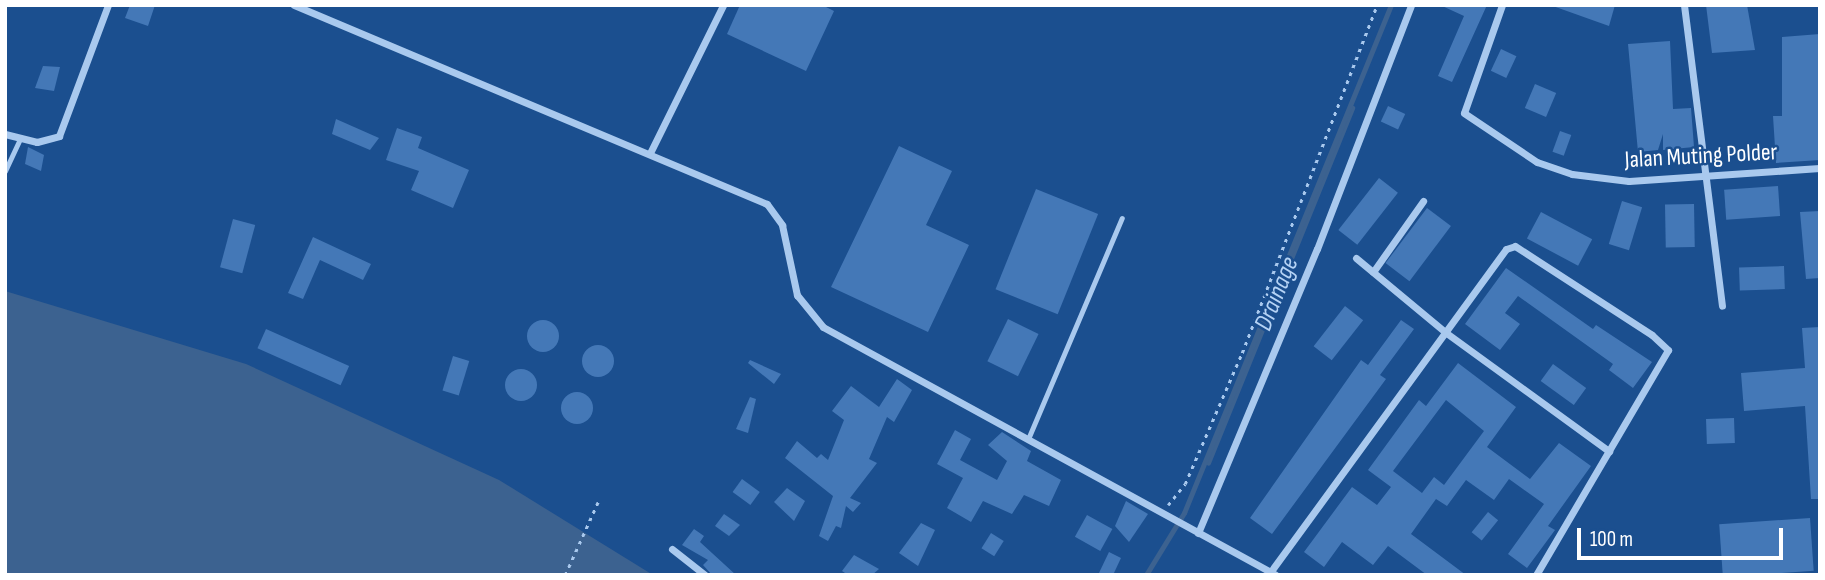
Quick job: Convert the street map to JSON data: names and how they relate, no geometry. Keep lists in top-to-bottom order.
{
  "streets": {
    "street": ["Jalan Muting Polder"]
  },
  "water": ["Drainage"],
  "scale_bar": "100 m"
}
